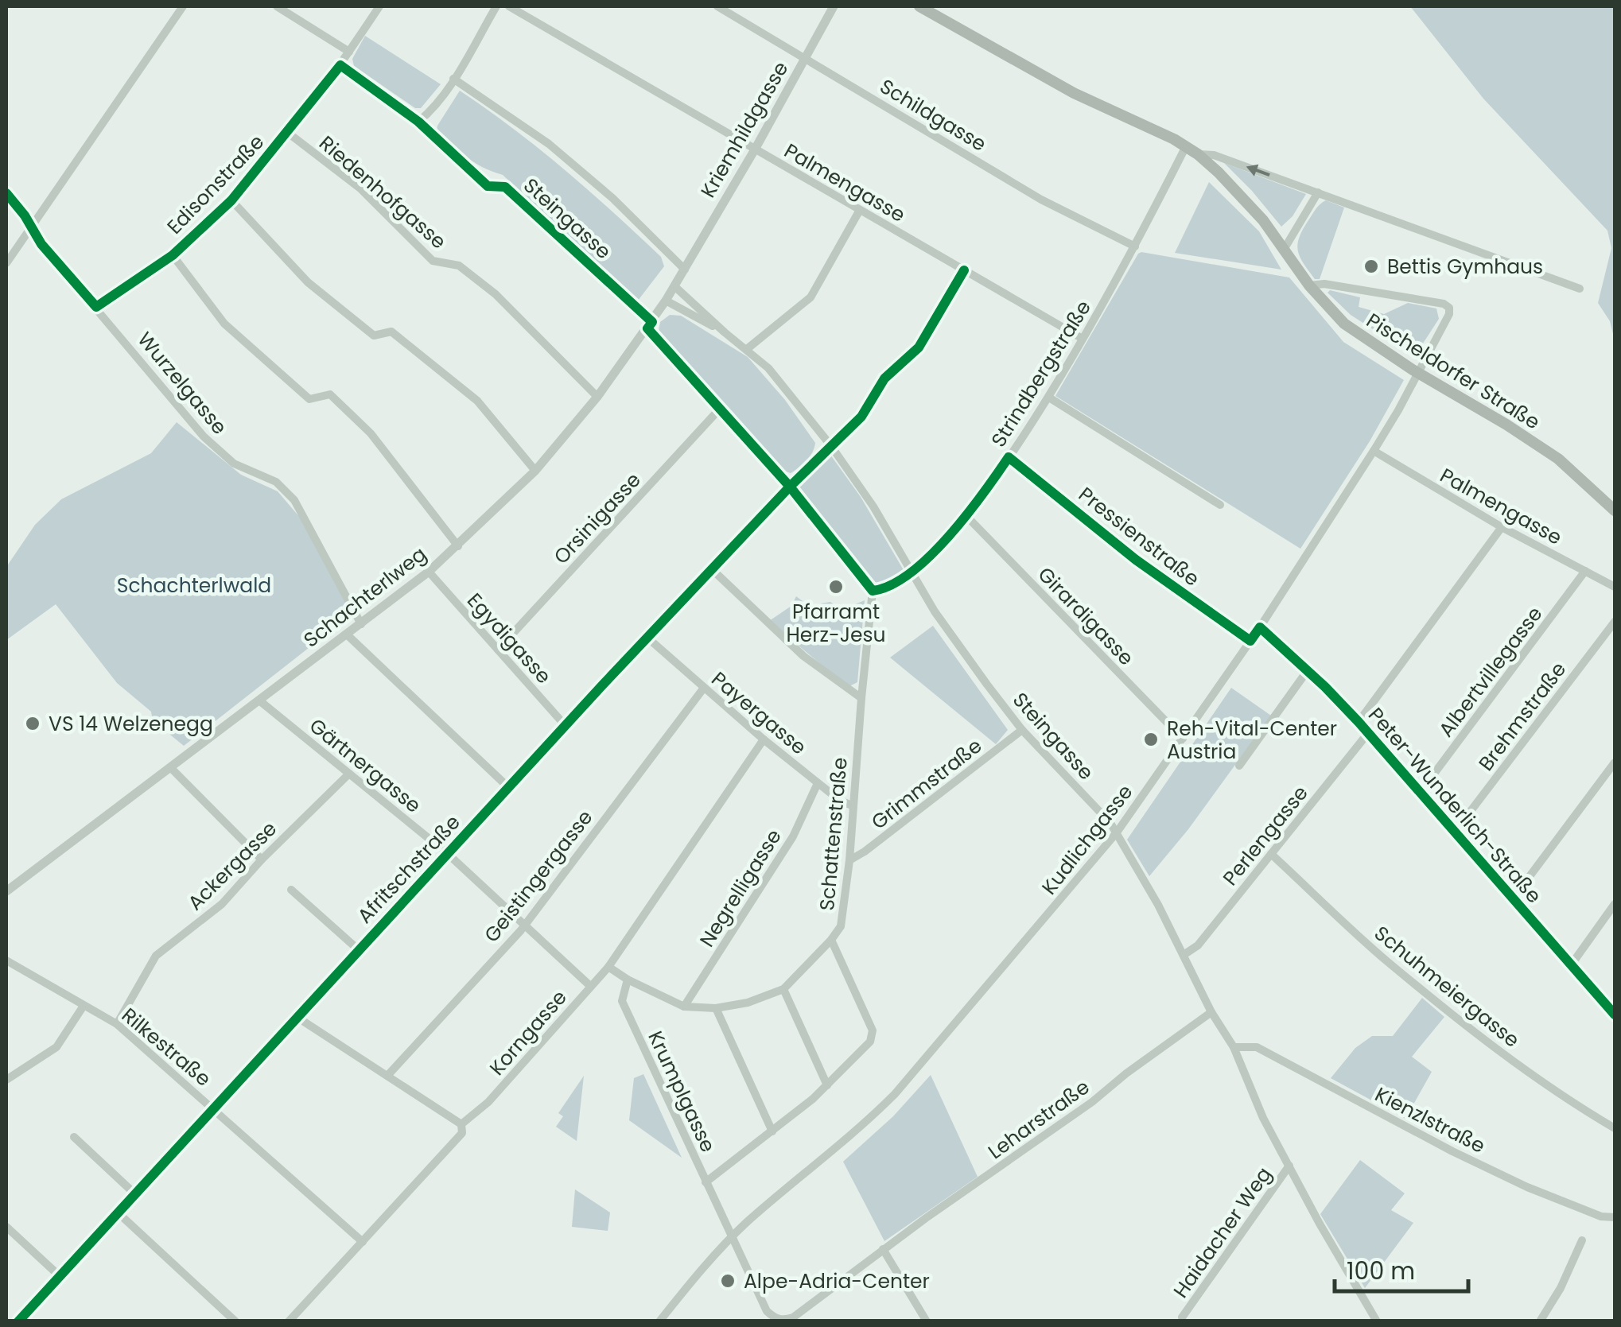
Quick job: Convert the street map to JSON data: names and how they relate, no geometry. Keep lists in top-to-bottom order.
{
  "streets": {
    "main road": ["Pischeldorfer Straße"],
    "street": [
      "Schildgasse",
      "Kriemhildgasse",
      "Palmengasse",
      "Edisonstraße",
      "Riedenhofgasse",
      "Steingasse",
      "Strindbergstraße",
      "Wurzelgasse",
      "Orsinigasse",
      "Pressienstraße",
      "Schachterlweg",
      "Girardigasse",
      "Egydigasse",
      "Albertvillegasse",
      "Payergasse",
      "Brehmstraße",
      "Gärtnergasse",
      "Grimmstraße",
      "Peter-Wunderlich-Straße",
      "Schattenstraße",
      "Perlengasse",
      "Kudlichgasse",
      "Ackergasse",
      "Afritschstraße",
      "Geistingergasse",
      "Negrelligasse",
      "Schuhmeiergasse",
      "Korngasse",
      "Rilkestraße",
      "Krumplgasse",
      "Leharstraße",
      "Kienzlstraße",
      "Haidacher Weg"
    ]
  },
  "crossings": [
    ["Schildgasse", "Kriemhildgasse"],
    ["Schildgasse", "Strindbergstraße"],
    ["Kriemhildgasse", "Palmengasse"],
    ["Kriemhildgasse", "Schachterlweg"],
    ["Palmengasse", "Strindbergstraße"],
    ["Palmengasse", "Albertvillegasse"],
    ["Palmengasse", "Kudlichgasse"],
    ["Palmengasse", "Afritschstraße"],
    ["Edisonstraße", "Riedenhofgasse"],
    ["Edisonstraße", "Steingasse"],
    ["Edisonstraße", "Wurzelgasse"],
    ["Riedenhofgasse", "Schachterlweg"],
    ["Steingasse", "Strindbergstraße"],
    ["Steingasse", "Orsinigasse"],
    ["Steingasse", "Schachterlweg"],
    ["Steingasse", "Grimmstraße"],
    ["Steingasse", "Schattenstraße"],
    ["Steingasse", "Perlengasse"],
    ["Steingasse", "Kudlichgasse"],
    ["Steingasse", "Afritschstraße"],
    ["Steingasse", "Leharstraße"],
    ["Steingasse", "Kienzlstraße"],
    ["Steingasse", "Haidacher Weg"],
    ["Pischeldorfer Straße", "Strindbergstraße"],
    ["Pischeldorfer Straße", "Kudlichgasse"],
    ["Strindbergstraße", "Pressienstraße"],
    ["Strindbergstraße", "Girardigasse"],
    ["Strindbergstraße", "Schattenstraße"],
    ["Wurzelgasse", "Schachterlweg"],
    ["Orsinigasse", "Egydigasse"],
    ["Pressienstraße", "Kudlichgasse"],
    ["Schachterlweg", "Egydigasse"],
    ["Schachterlweg", "Gärtnergasse"],
    ["Girardigasse", "Kudlichgasse"],
    ["Egydigasse", "Afritschstraße"],
    ["Albertvillegasse", "Peter-Wunderlich-Straße"],
    ["Payergasse", "Schattenstraße"],
    ["Payergasse", "Afritschstraße"],
    ["Payergasse", "Geistingergasse"],
    ["Payergasse", "Negrelligasse"],
    ["Payergasse", "Korngasse"],
    ["Brehmstraße", "Peter-Wunderlich-Straße"],
    ["Gärtnergasse", "Ackergasse"],
    ["Gärtnergasse", "Afritschstraße"],
    ["Gärtnergasse", "Geistingergasse"],
    ["Gärtnergasse", "Korngasse"],
    ["Grimmstraße", "Schattenstraße"],
    ["Peter-Wunderlich-Straße", "Perlengasse"],
    ["Peter-Wunderlich-Straße", "Kudlichgasse"],
    ["Schattenstraße", "Negrelligasse"],
    ["Schattenstraße", "Krumplgasse"],
    ["Perlengasse", "Schuhmeiergasse"],
    ["Kudlichgasse", "Krumplgasse"],
    ["Ackergasse", "Rilkestraße"],
    ["Afritschstraße", "Rilkestraße"],
    ["Korngasse", "Rilkestraße"]
  ],
  "parks": ["Schachterlwald"],
  "places": [
    "Bettis Gymhaus",
    "Pfarramt Herz-Jesu",
    "VS 14 Welzenegg",
    "Reh-Vital-Center Austria",
    "Alpe-Adria-Center"
  ],
  "scale_bar": "100 m"
}
